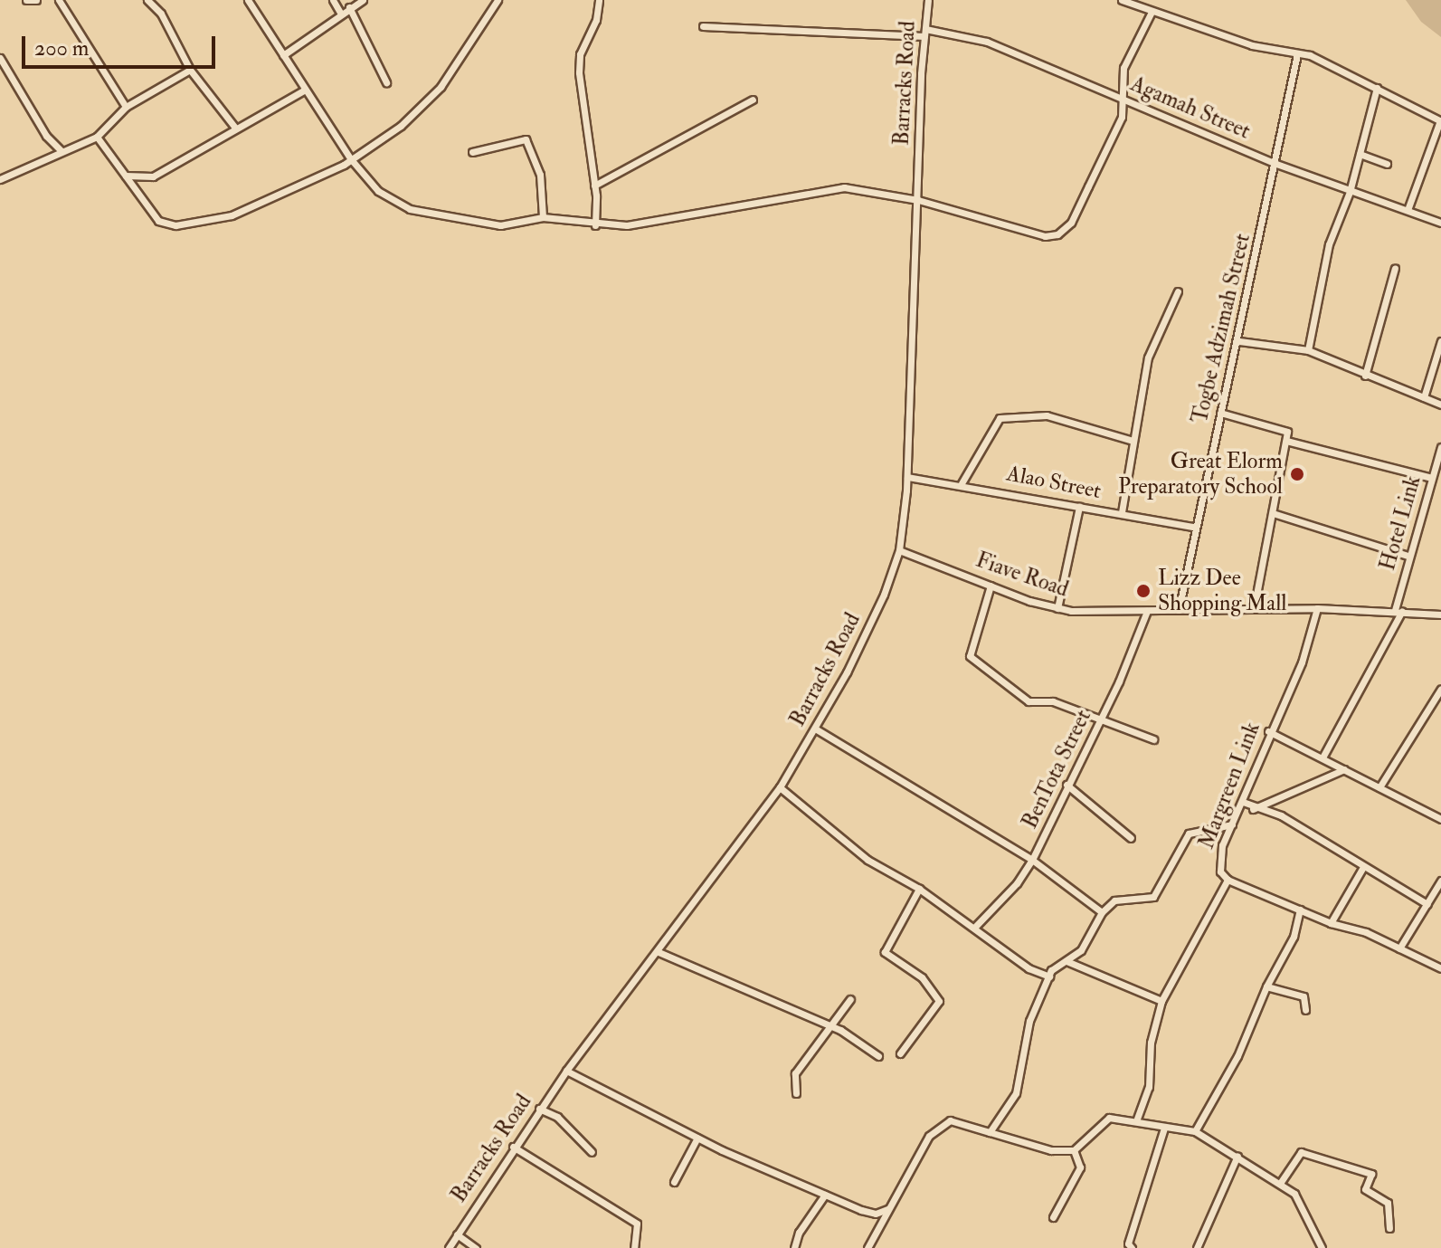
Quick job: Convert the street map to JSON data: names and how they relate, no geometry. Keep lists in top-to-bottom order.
{
  "streets": {
    "street": [
      "Barracks Road",
      "Agamah Street",
      "Togbe Adzimah Street",
      "Alao Street",
      "Hotel Link",
      "Fiave Road",
      "BenTota Street",
      "Margreen Link"
    ]
  },
  "crossings": [
    ["Barracks Road", "Agamah Street"],
    ["Barracks Road", "Alao Street"],
    ["Barracks Road", "Fiave Road"],
    ["Agamah Street", "Togbe Adzimah Street"],
    ["Togbe Adzimah Street", "Alao Street"],
    ["Togbe Adzimah Street", "Fiave Road"],
    ["Hotel Link", "Fiave Road"],
    ["Fiave Road", "BenTota Street"],
    ["Fiave Road", "Margreen Link"]
  ],
  "places": ["Great Elorm Preparatory School", "Lizz Dee Shopping Mall"],
  "scale_bar": "200 m"
}
